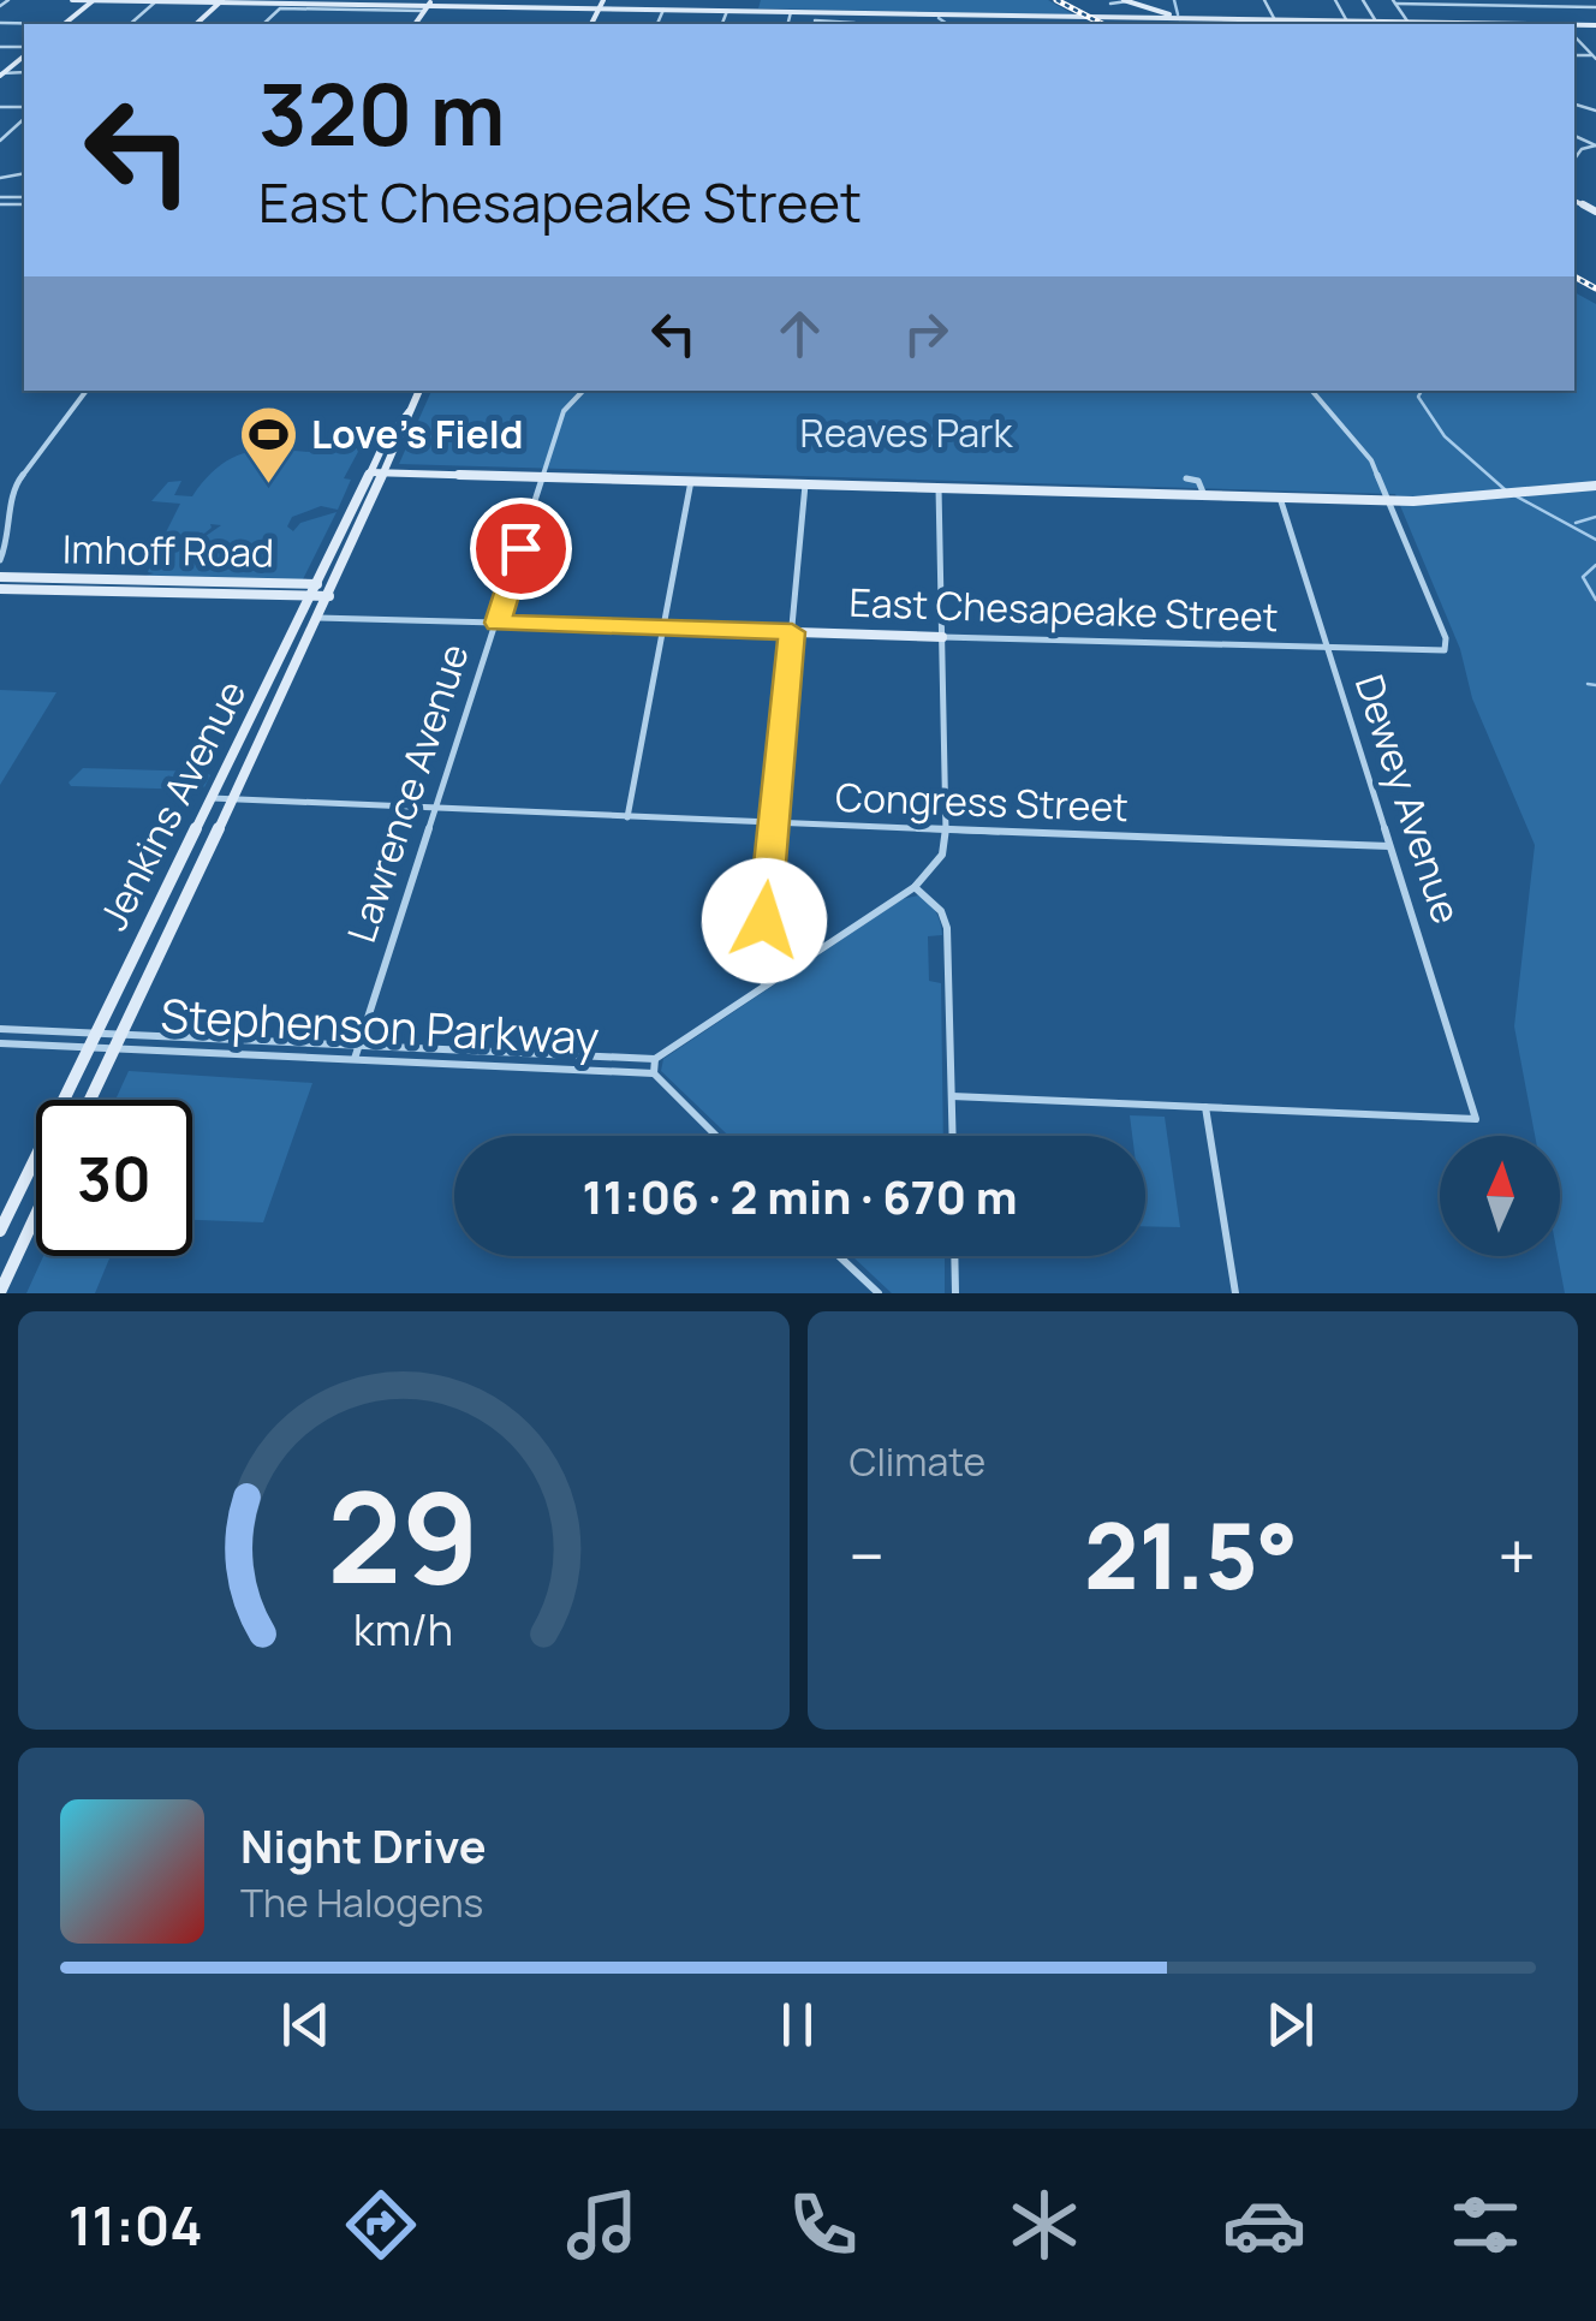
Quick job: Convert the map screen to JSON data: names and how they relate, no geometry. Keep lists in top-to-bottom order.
{
  "streets": {
    "main road": ["Imhoff Road", "East Chesapeake Street", "Jenkins Avenue"],
    "street": [
      "Lawrence Avenue",
      "Dewey Avenue",
      "Congress Street",
      "Stephenson Parkway"
    ]
  },
  "crossings": [
    ["Imhoff Road", "Jenkins Avenue"],
    ["East Chesapeake Street", "Lawrence Avenue"],
    ["East Chesapeake Street", "Dewey Avenue"],
    ["East Chesapeake Street", "Jenkins Avenue"],
    ["Lawrence Avenue", "Congress Street"],
    ["Lawrence Avenue", "Stephenson Parkway"],
    ["Dewey Avenue", "Congress Street"],
    ["Congress Street", "Jenkins Avenue"],
    ["Jenkins Avenue", "Stephenson Parkway"]
  ],
  "parks": ["Reaves Park"],
  "places": {
    "sports": ["Love's Field"]
  },
  "north": "top",
  "page": {
    "turn": ["320 m", "East Chesapeake Street"],
    "limit": "30",
    "trip": "11:06 · 2 min · 670 m",
    "tile": "Climate",
    "heat": ["−", "21.5°", "+"],
    "song": ["Night Drive", "The Halogens"],
    "tabs": "11:04",
    "gauge": ["29", "km/h"]
  }
}
